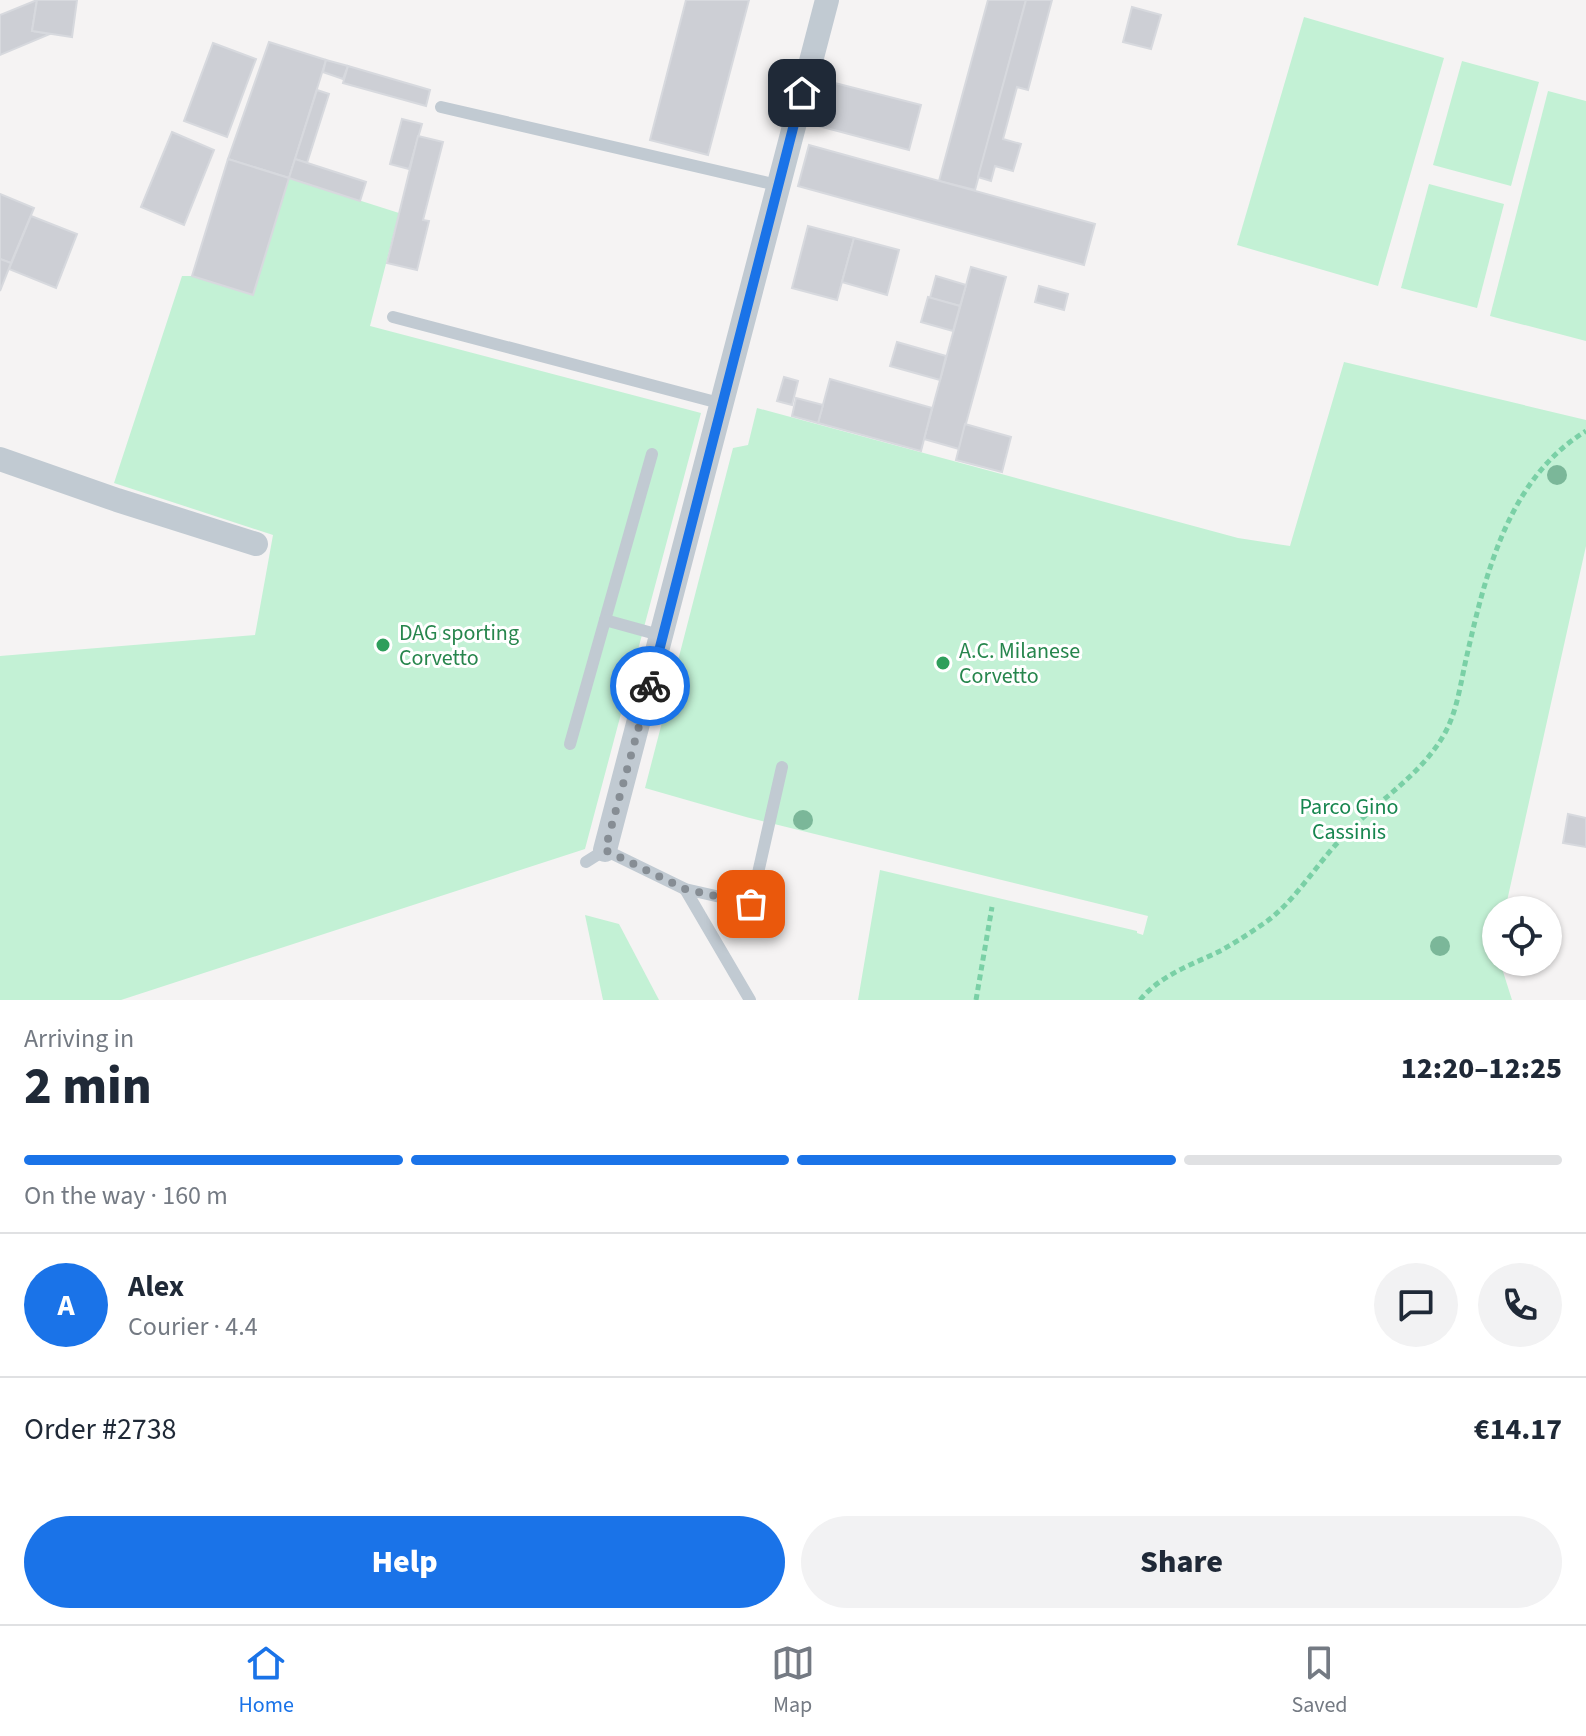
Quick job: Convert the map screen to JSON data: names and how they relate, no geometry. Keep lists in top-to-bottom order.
{
  "parks": ["Parco Gino Cassinis"],
  "places": ["DAG sporting Corvetto", "A.C. Milanese Corvetto"],
  "page": {
    "heading": ["2 min", "Arriving in", "12:20–12:25"],
    "panel": [
      "Alex",
      "Courier · 4.4",
      "Order #2738",
      "€14.17"
    ],
    "bar": "On the way · 160 m",
    "round": "A",
    "buttons": ["Help", "Share"],
    "tabs": ["Home", "Map", "Saved"]
  }
}
